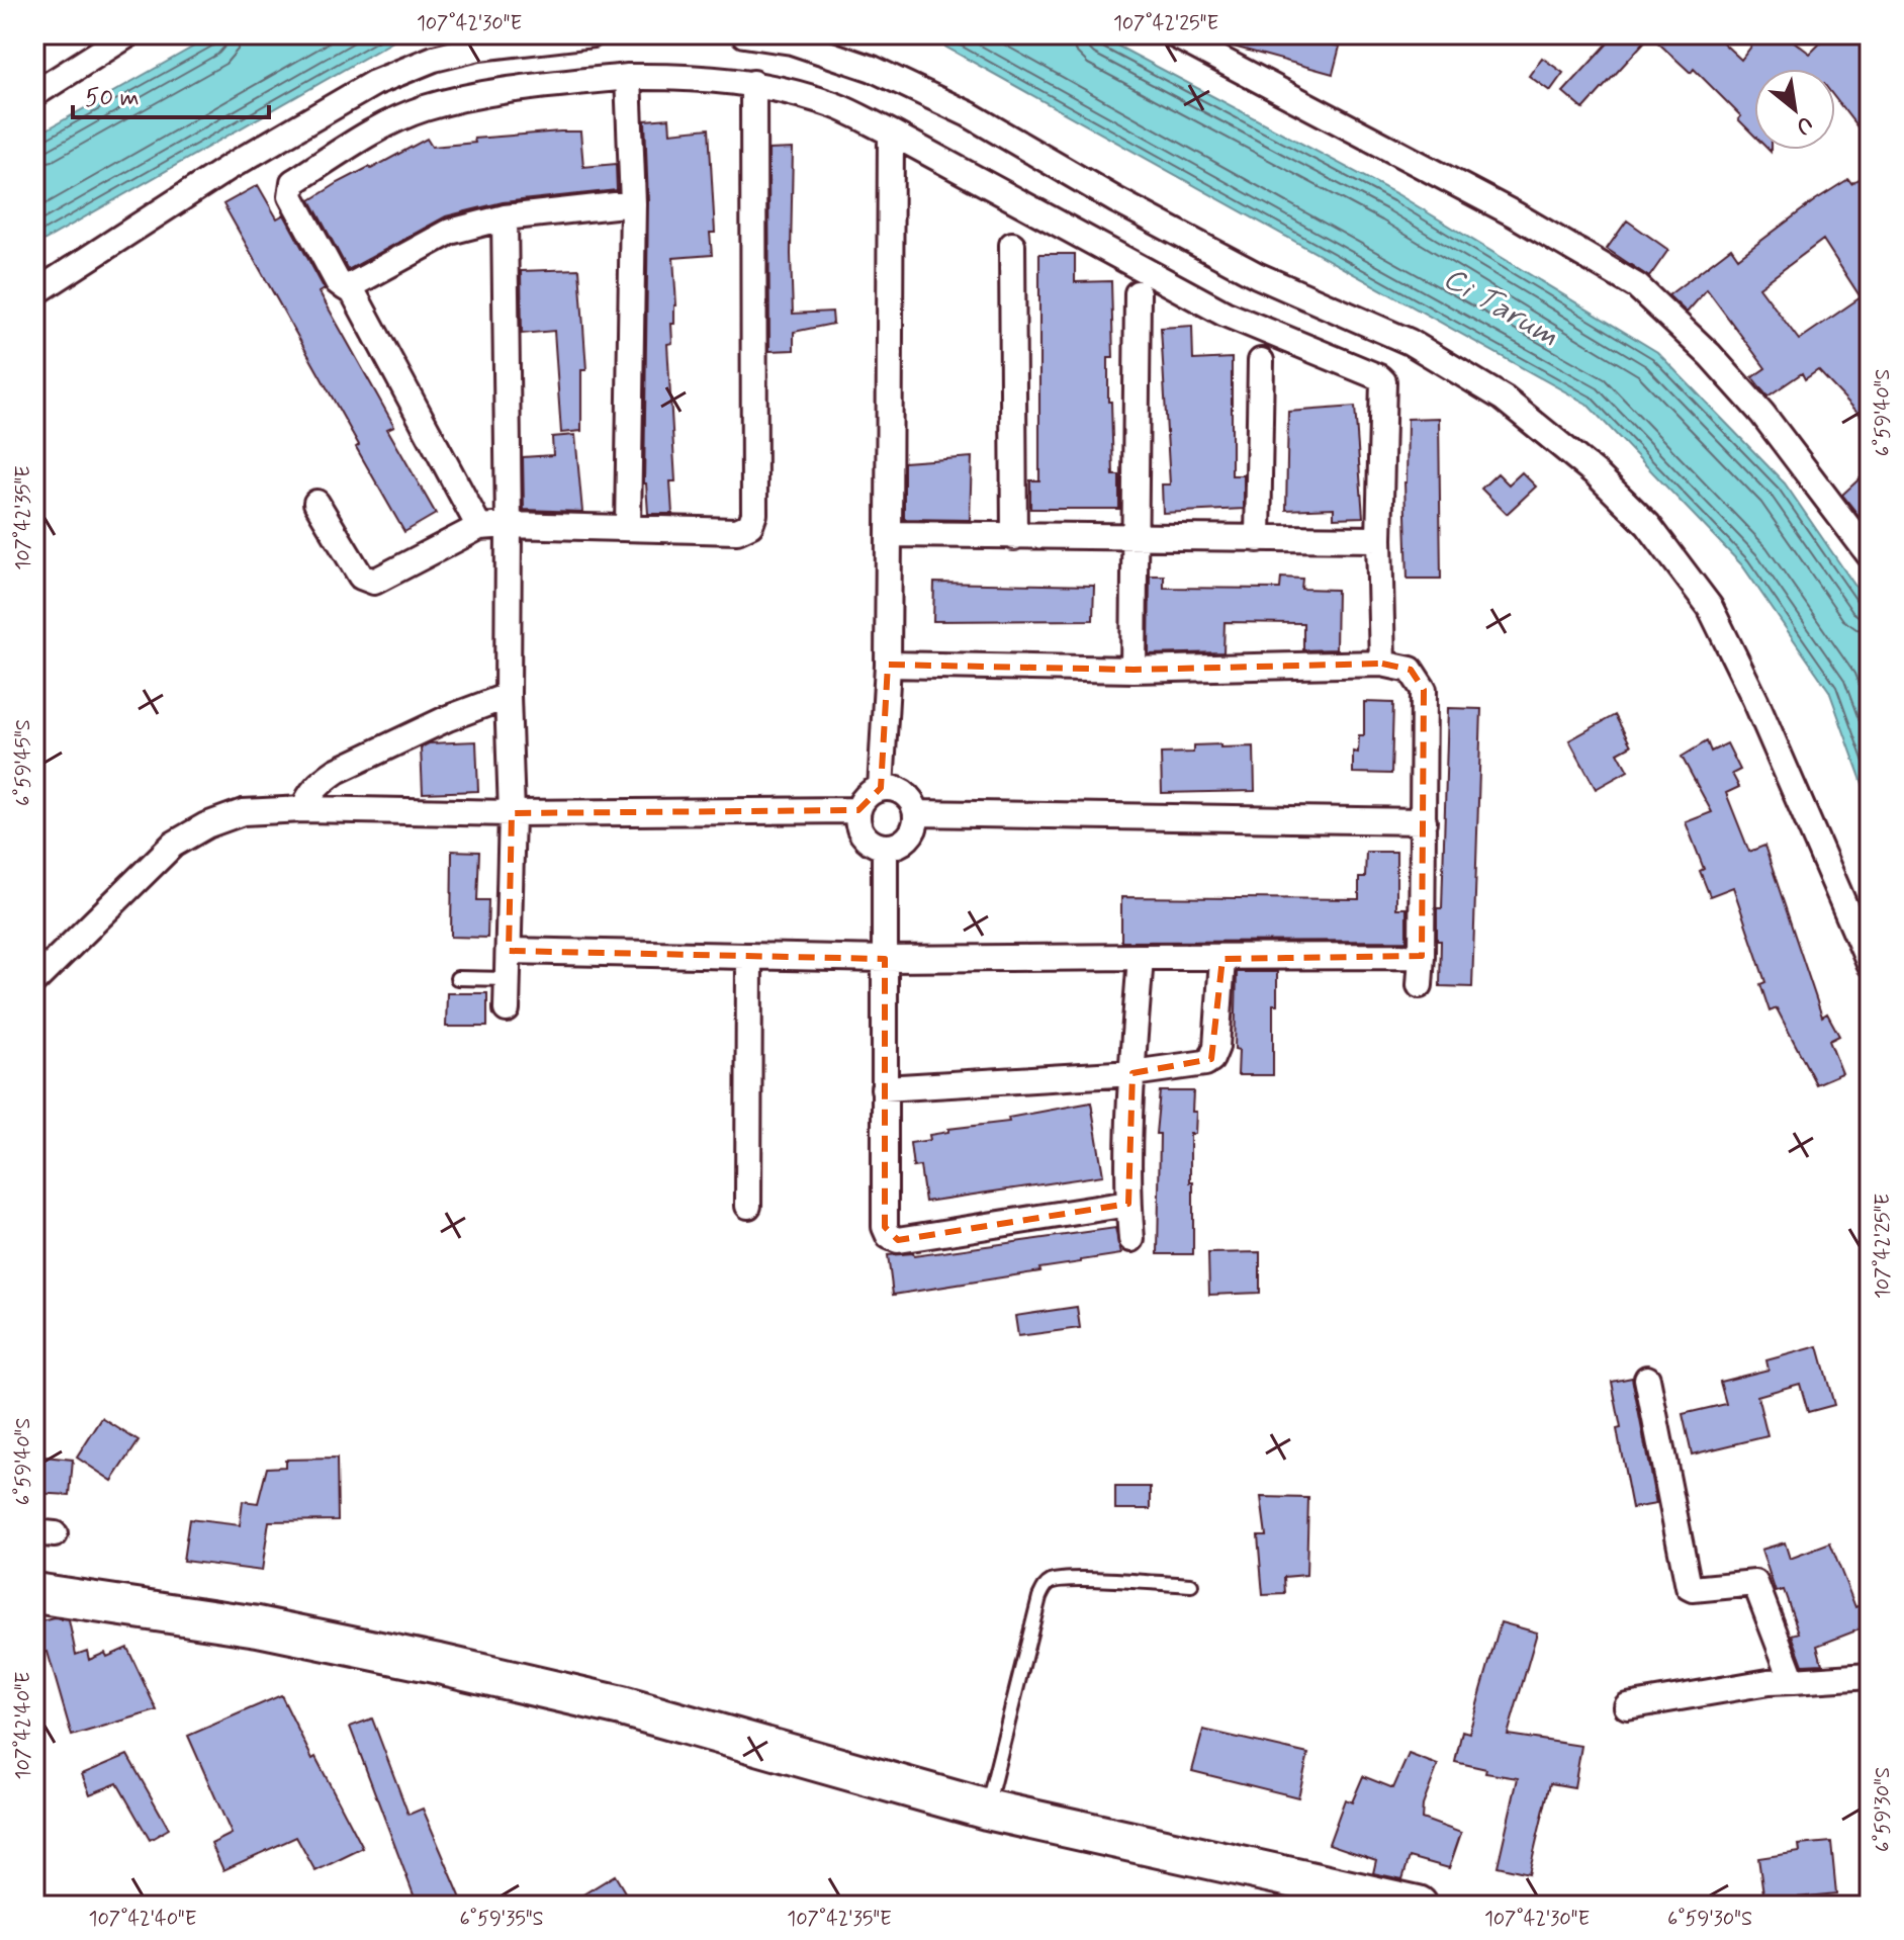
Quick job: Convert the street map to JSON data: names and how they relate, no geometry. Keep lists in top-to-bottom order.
{
  "water": ["Ci Tarum"],
  "scale_bar": "50 m",
  "north": "bottom right",
  "coordinates": [
    "107°42'30\"E",
    "107°42'25\"E",
    "6°59'40\"S",
    "107°42'35\"E",
    "6°59'45\"S",
    "107°42'40\"E",
    "6°59'30\"S",
    "6°59'35\"S"
  ]
}
